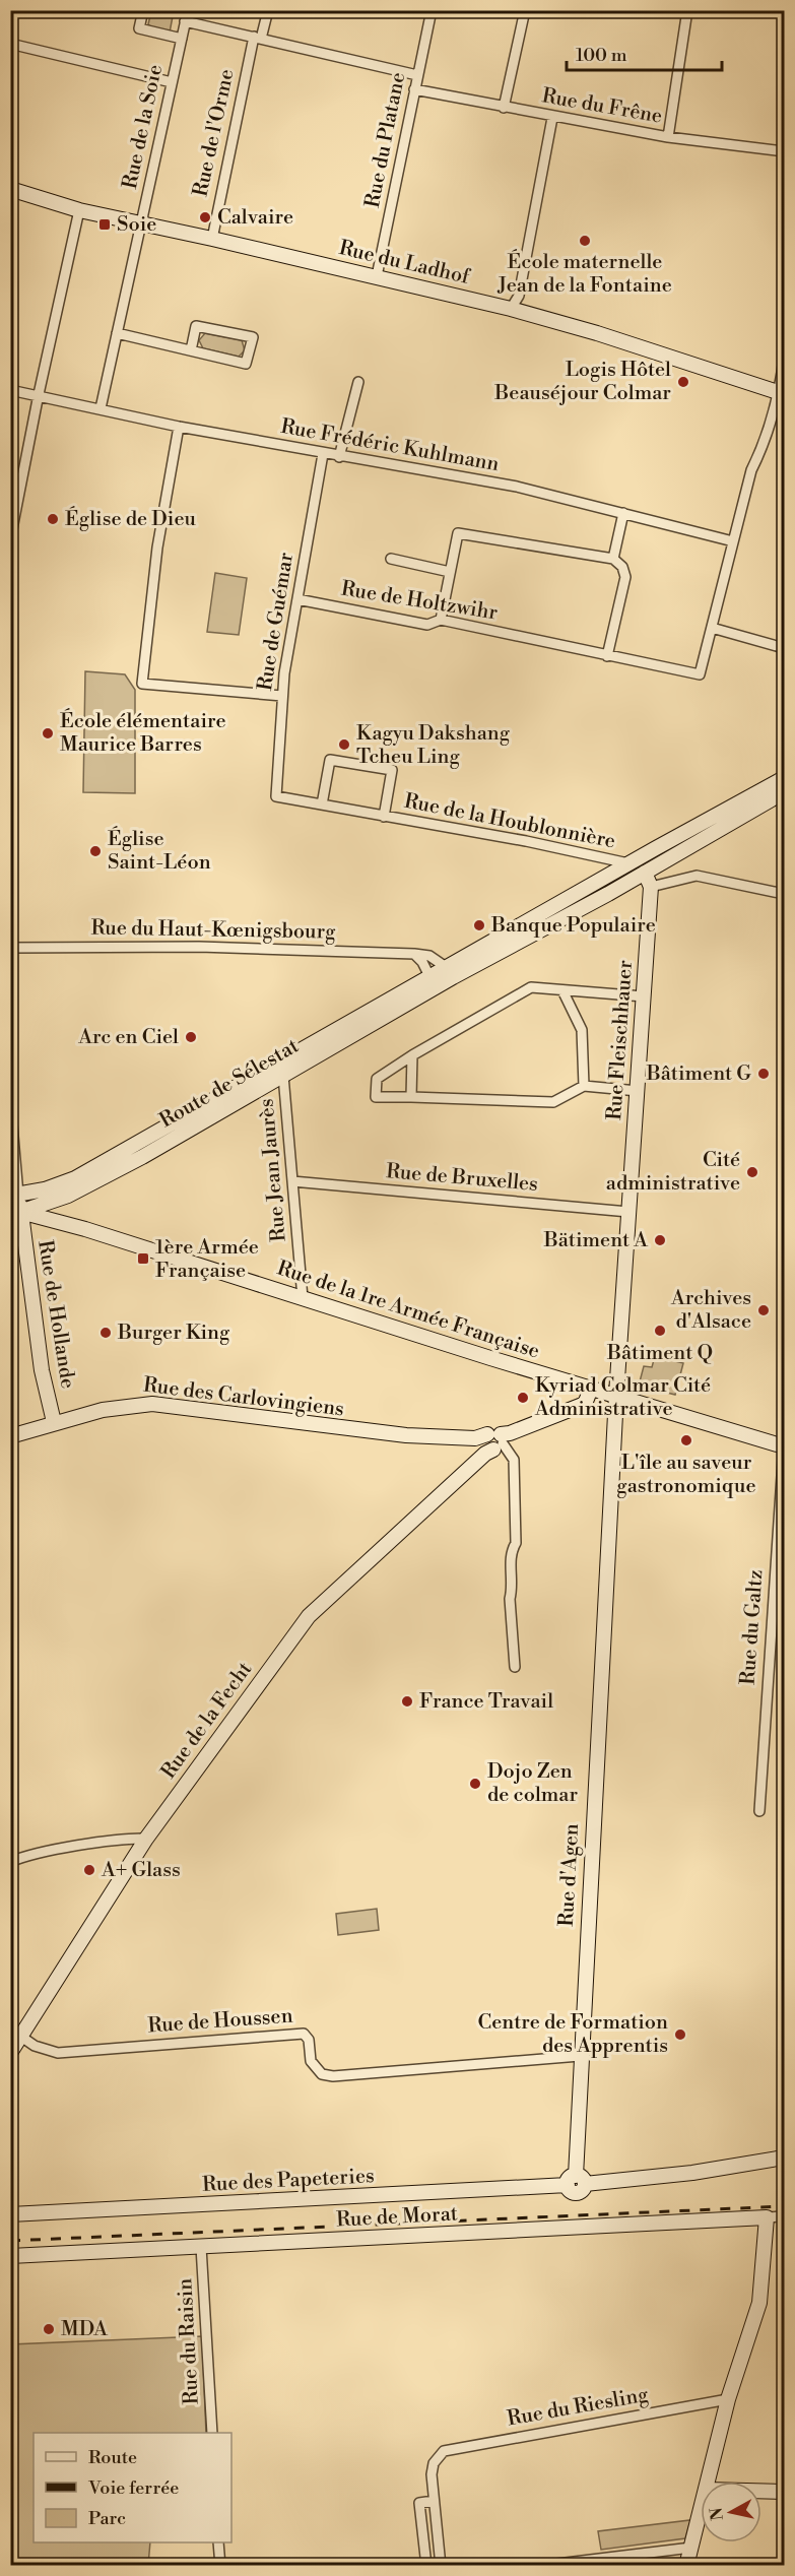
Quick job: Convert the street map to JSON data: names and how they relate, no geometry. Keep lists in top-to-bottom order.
{
  "streets": {
    "street": [
      "Rue du Frêne",
      "Rue de la Soie",
      "Rue de l'Orme",
      "Rue du Platane",
      "Rue du Ladhof",
      "Rue Frédéric Kuhlmann",
      "Rue de Holtzwihr",
      "Rue de Guémar",
      "Rue de la Houblonnière",
      "Rue du Haut-Kœnigsbourg",
      "Rue Fleischhauer",
      "Route de Sélestat",
      "Rue Jean Jaurès",
      "Rue de Bruxelles",
      "Rue de la 1re Armée Française",
      "Rue de Hollande",
      "Rue des Carlovingiens",
      "Rue du Galtz",
      "Rue de la Fecht",
      "Rue d'Agen",
      "Rue de Houssen",
      "Rue des Papeteries",
      "Rue de Morat",
      "Rue du Raisin",
      "Rue du Riesling"
    ]
  },
  "crossings": [
    ["Rue du Frêne", "Rue du Platane"],
    ["Rue de la Soie", "Rue du Ladhof"],
    ["Rue de la Soie", "Rue Frédéric Kuhlmann"],
    ["Rue de l'Orme", "Rue du Ladhof"],
    ["Rue du Platane", "Rue du Ladhof"],
    ["Rue Frédéric Kuhlmann", "Rue de Guémar"],
    ["Rue de Holtzwihr", "Rue de Guémar"],
    ["Rue de Guémar", "Rue de la Houblonnière"],
    ["Rue de la Houblonnière", "Route de Sélestat"],
    ["Rue du Haut-Kœnigsbourg", "Route de Sélestat"],
    ["Rue Fleischhauer", "Route de Sélestat"],
    ["Rue Fleischhauer", "Rue de Bruxelles"],
    ["Rue Fleischhauer", "Rue de la 1re Armée Française"],
    ["Rue Fleischhauer", "Rue d'Agen"],
    ["Route de Sélestat", "Rue Jean Jaurès"],
    ["Route de Sélestat", "Rue de la 1re Armée Française"],
    ["Route de Sélestat", "Rue de Hollande"],
    ["Rue Jean Jaurès", "Rue de Bruxelles"],
    ["Rue Jean Jaurès", "Rue de la 1re Armée Française"],
    ["Rue de la 1re Armée Française", "Rue de Hollande"],
    ["Rue de la 1re Armée Française", "Rue du Galtz"],
    ["Rue de la 1re Armée Française", "Rue de la Fecht"],
    ["Rue de la 1re Armée Française", "Rue d'Agen"],
    ["Rue de Hollande", "Rue des Carlovingiens"],
    ["Rue des Carlovingiens", "Rue de la Fecht"],
    ["Rue de la Fecht", "Rue de Houssen"],
    ["Rue d'Agen", "Rue de Houssen"],
    ["Rue d'Agen", "Rue des Papeteries"],
    ["Rue de Morat", "Rue du Raisin"]
  ],
  "places": {
    "other": [
      "Calvaire",
      "École maternelle Jean de la Fontaine",
      "Logis Hôtel Beauséjour Colmar",
      "Église de Dieu",
      "École élémentaire Maurice Barres",
      "Kagyu Dakshang Tcheu Ling",
      "Église Saint-Léon",
      "Banque Populaire",
      "Arc en Ciel",
      "Bâtiment G",
      "Cité administrative",
      "Bätiment A",
      "Archives d'Alsace",
      "Bâtiment Q",
      "Burger King",
      "Kyriad Colmar Cité Administrative",
      "L'île au saveur gastronomique",
      "France Travail",
      "Dojo Zen de colmar",
      "A+ Glass",
      "Centre de Formation des Apprentis",
      "MDA"
    ],
    "transit": ["Soie", "1ère Armée Française"]
  },
  "legend": ["Route", "Voie ferrée", "Parc"],
  "scale_bar": "100 m",
  "north": "left"
}
